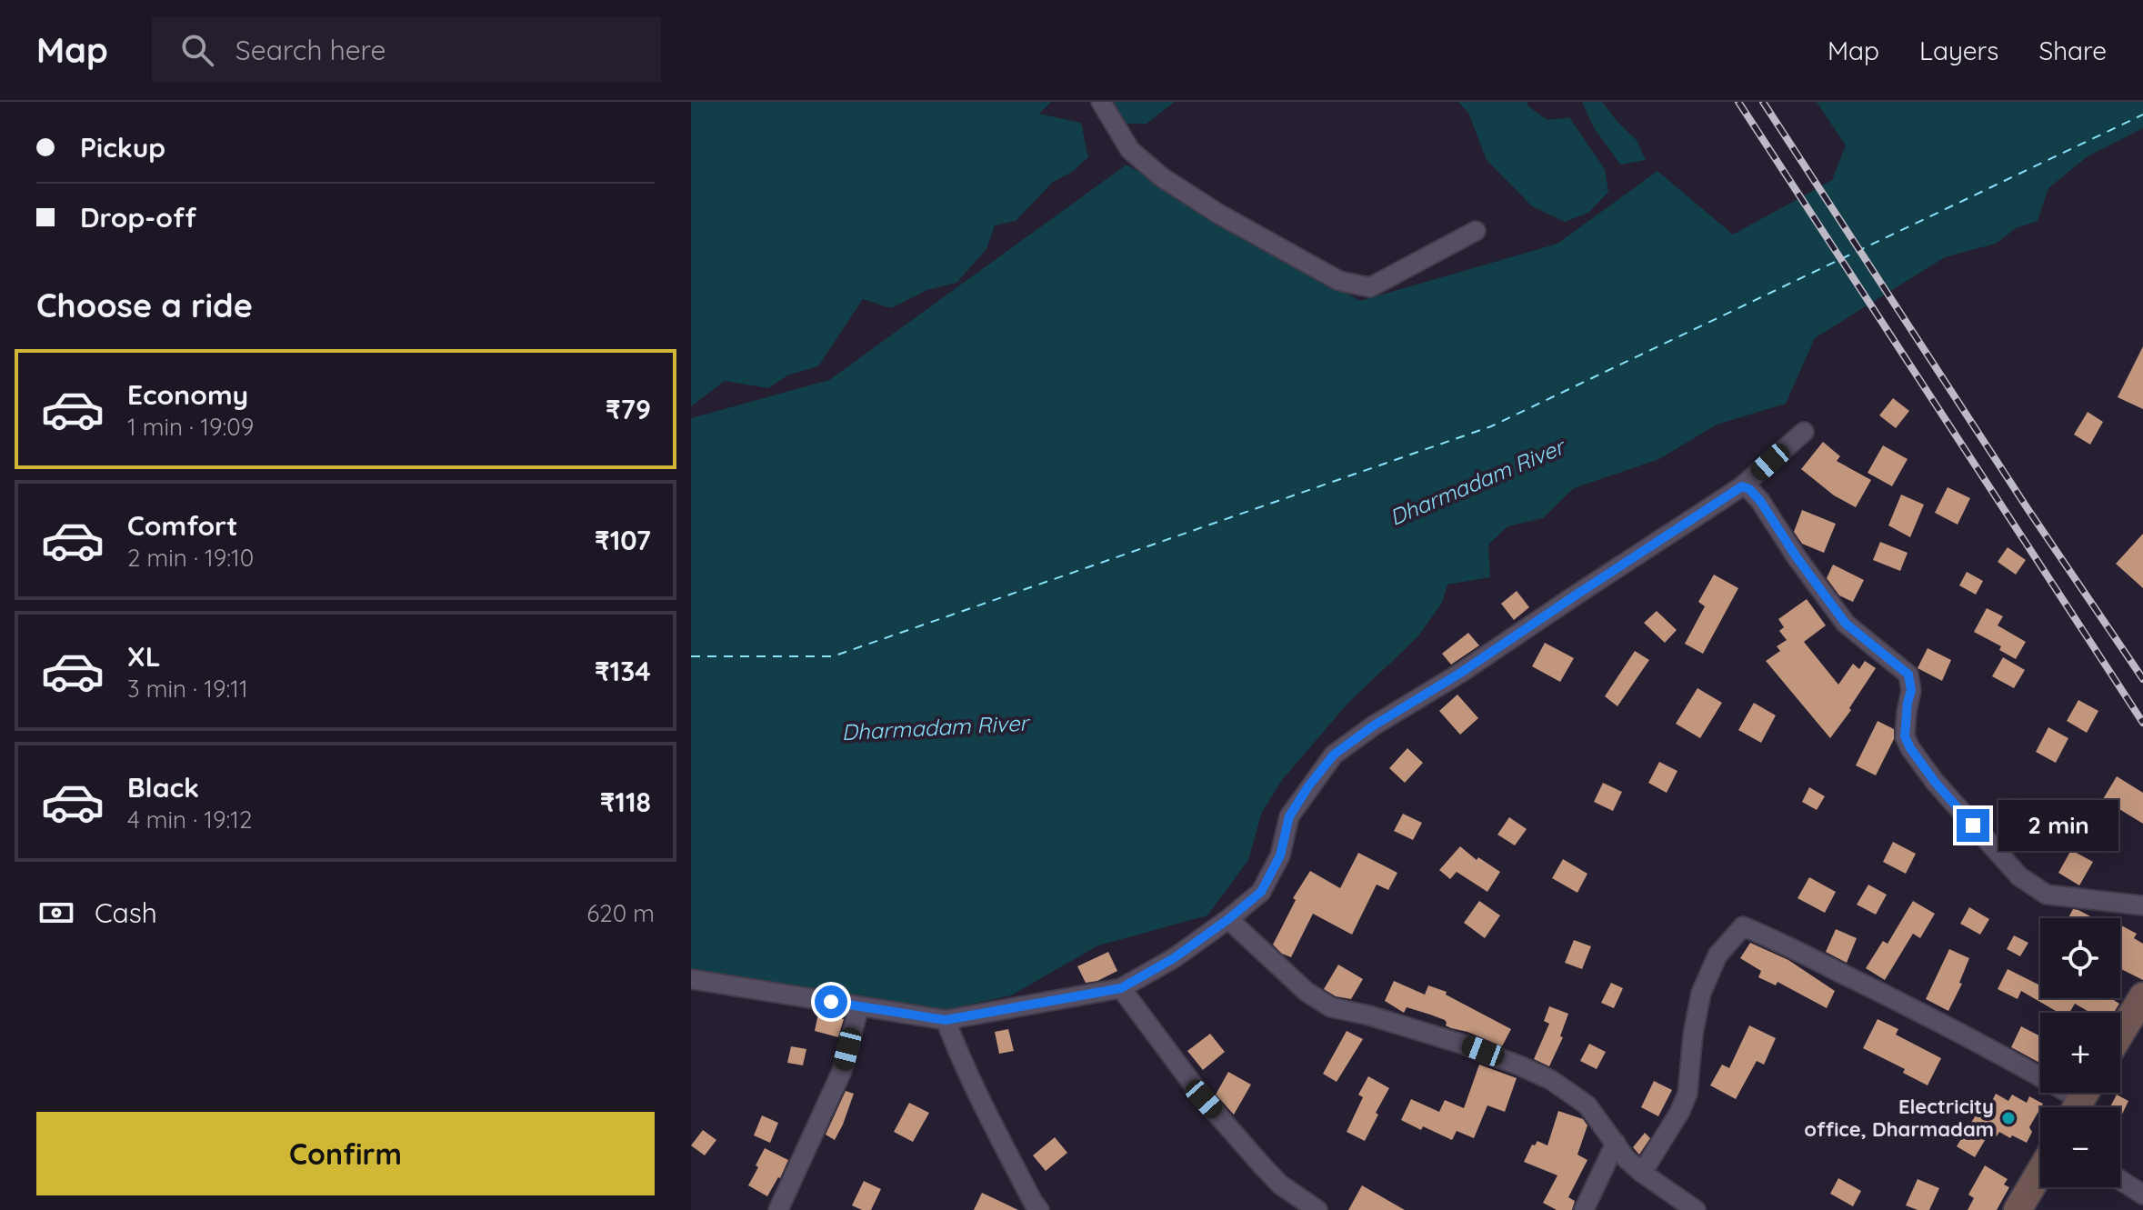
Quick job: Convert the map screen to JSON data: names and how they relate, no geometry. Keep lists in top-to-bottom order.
{
  "water": ["Dharmadam River"],
  "places": ["Electricity office, Dharmadam"],
  "page": {
    "header": "Map",
    "search": "Search here",
    "nav": ["Map", "Layers", "Share"],
    "banner": ["Pickup", "Drop-off"],
    "heading": "Choose a ride",
    "list": [
      {
        "name": "Economy",
        "note": "1 min · 19:09",
        "value": "₹79"
      },
      {
        "name": "Comfort",
        "note": "2 min · 19:10",
        "value": "₹107"
      },
      {
        "name": "XL",
        "note": "3 min · 19:11",
        "value": "₹134"
      },
      {
        "name": "Black",
        "note": "4 min · 19:12",
        "value": "₹118"
      }
    ],
    "bubble": "2 min",
    "pay": ["Cash", "620 m"],
    "map_buttons": ["+", "−"],
    "buttons": "Confirm"
  }
}
